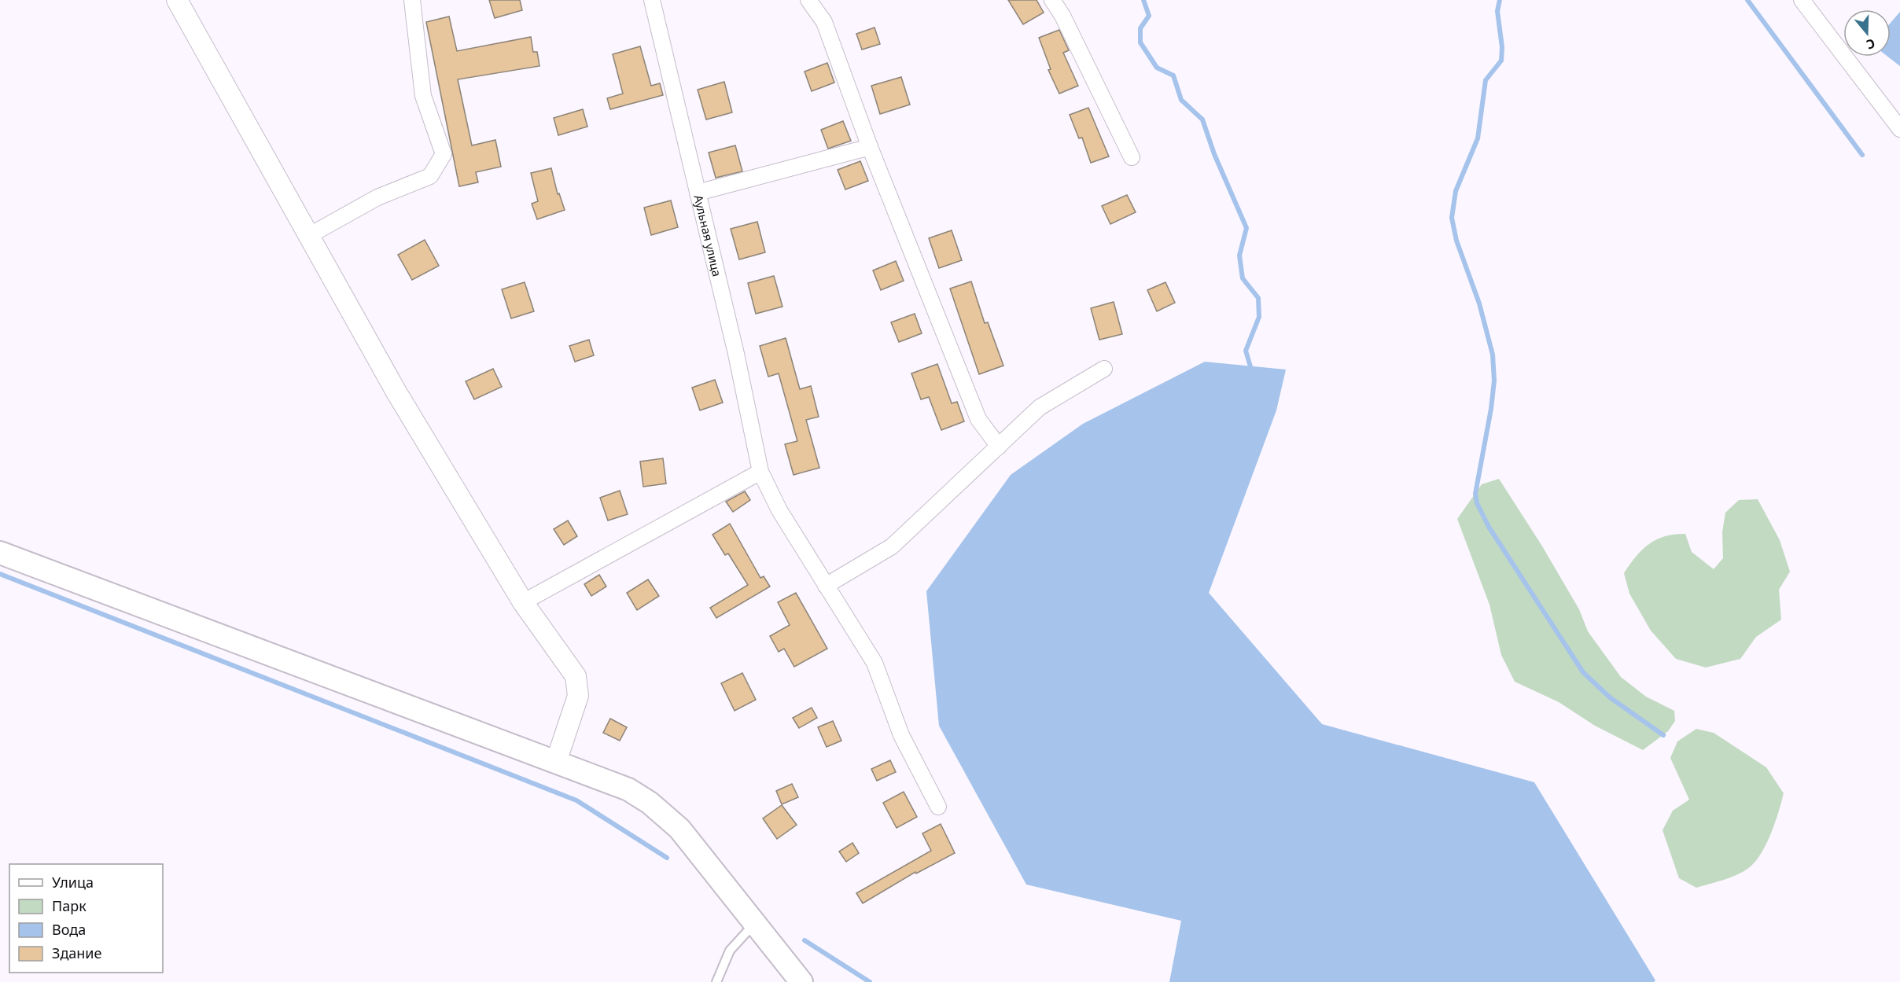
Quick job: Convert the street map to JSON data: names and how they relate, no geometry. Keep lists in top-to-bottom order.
{
  "streets": {
    "street": ["Аульная улица"]
  },
  "legend": [
    "Улица",
    "Парк",
    "Вода",
    "Здание"
  ],
  "north": "bottom"
}
